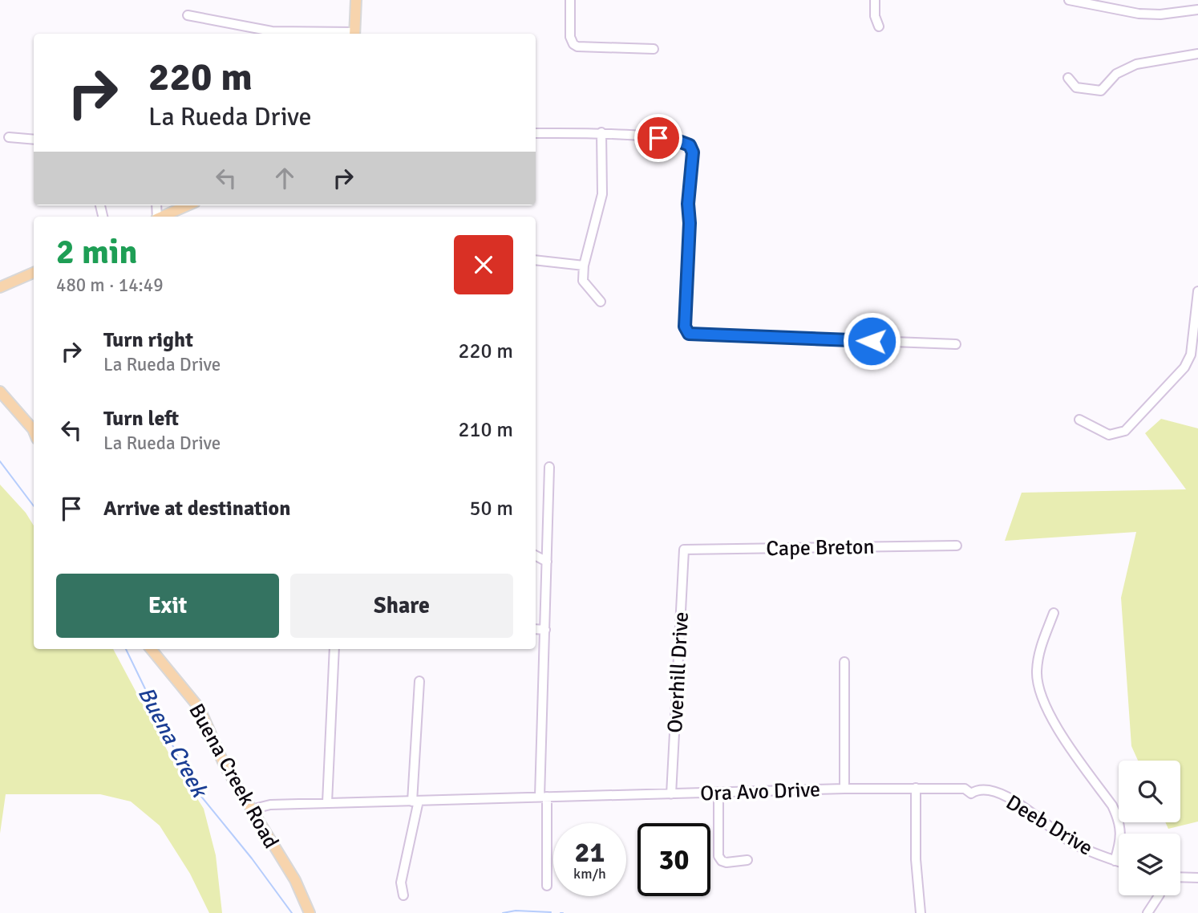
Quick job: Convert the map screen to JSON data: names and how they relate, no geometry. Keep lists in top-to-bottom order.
{
  "streets": {
    "main road": ["Buena Creek Road"],
    "street": [
      "Cape Breton",
      "Overhill Drive",
      "Ora Avo Drive",
      "Deeb Drive"
    ]
  },
  "crossings": [
    ["Cape Breton", "Overhill Drive"],
    ["Overhill Drive", "Ora Avo Drive"],
    ["Buena Creek Road", "Ora Avo Drive"],
    ["Ora Avo Drive", "Deeb Drive"]
  ],
  "water": ["Buena Creek"],
  "page": {
    "turn": ["220 m", "La Rueda Drive"],
    "heading": ["2 min", "480 m · 14:49"],
    "list": [
      {
        "name": "Turn right",
        "note": "La Rueda Drive",
        "value": "220 m"
      },
      {
        "name": "Turn left",
        "note": "La Rueda Drive",
        "value": "210 m"
      },
      {
        "name": "Arrive at destination",
        "value": "50 m"
      }
    ],
    "buttons": ["Exit", "Share"],
    "speed": "21 km/h",
    "limit": "30"
  }
}
